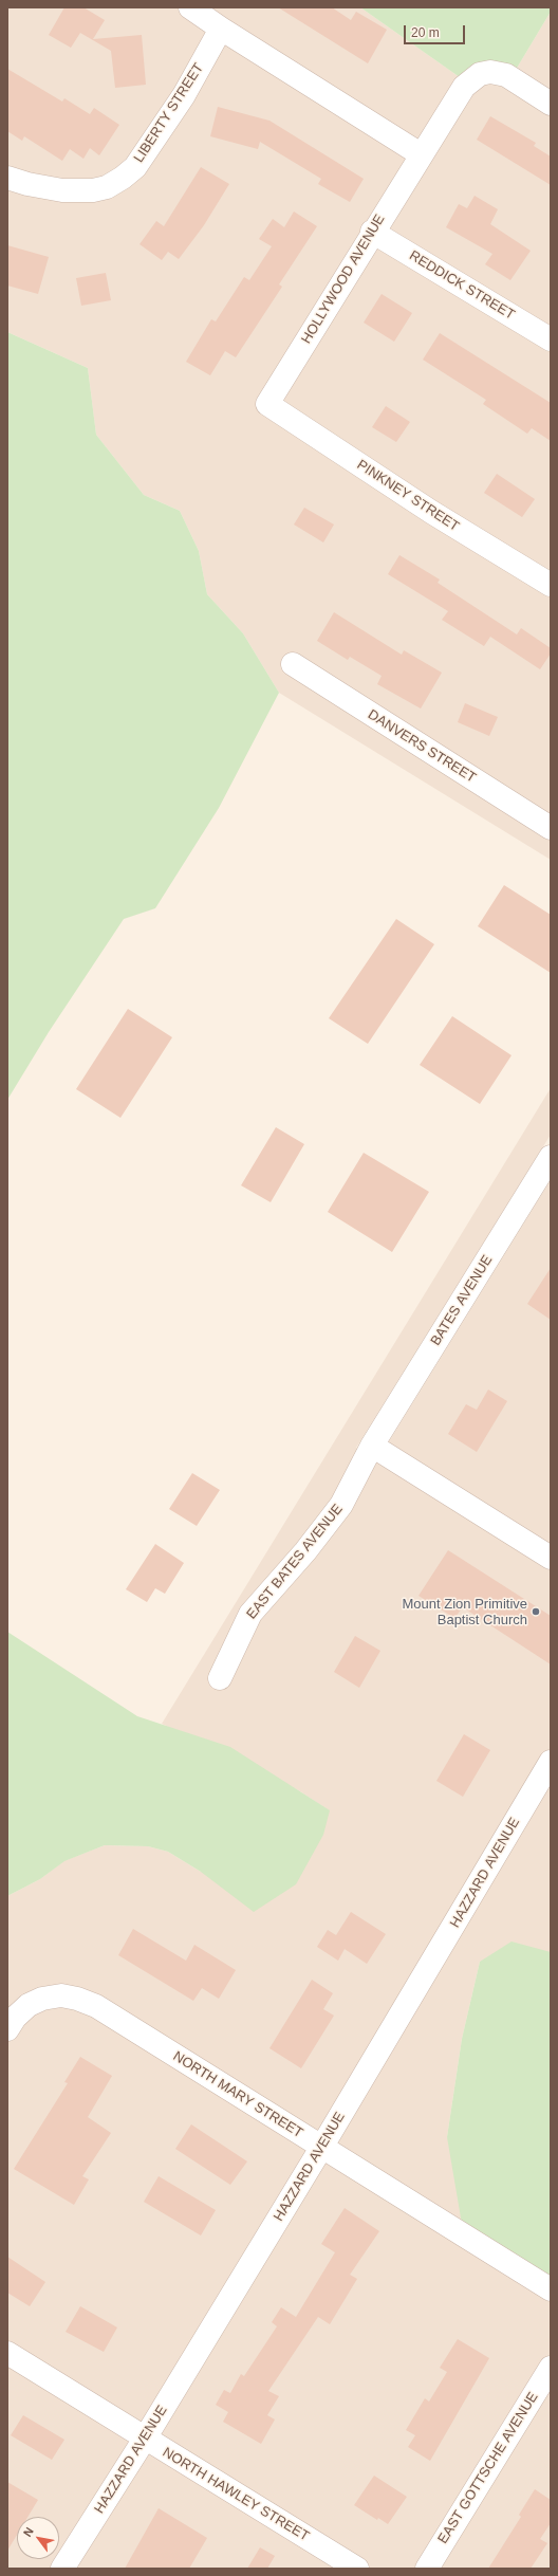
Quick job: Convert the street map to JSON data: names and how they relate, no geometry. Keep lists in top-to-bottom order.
{
  "streets": {
    "street": [
      "LIBERTY STREET",
      "HOLLYWOOD AVENUE",
      "REDDICK STREET",
      "PINKNEY STREET",
      "DANVERS STREET",
      "BATES AVENUE",
      "EAST BATES AVENUE",
      "HAZZARD AVENUE",
      "NORTH MARY STREET",
      "EAST GOTTSCHE AVENUE",
      "NORTH HAWLEY STREET"
    ]
  },
  "crossings": [
    ["HOLLYWOOD AVENUE", "REDDICK STREET"],
    ["HOLLYWOOD AVENUE", "PINKNEY STREET"],
    ["BATES AVENUE", "EAST BATES AVENUE"],
    ["HAZZARD AVENUE", "NORTH MARY STREET"],
    ["HAZZARD AVENUE", "NORTH HAWLEY STREET"]
  ],
  "places": ["Mount Zion Primitive Baptist Church"],
  "scale_bar": "20 m",
  "north": "top left"
}
